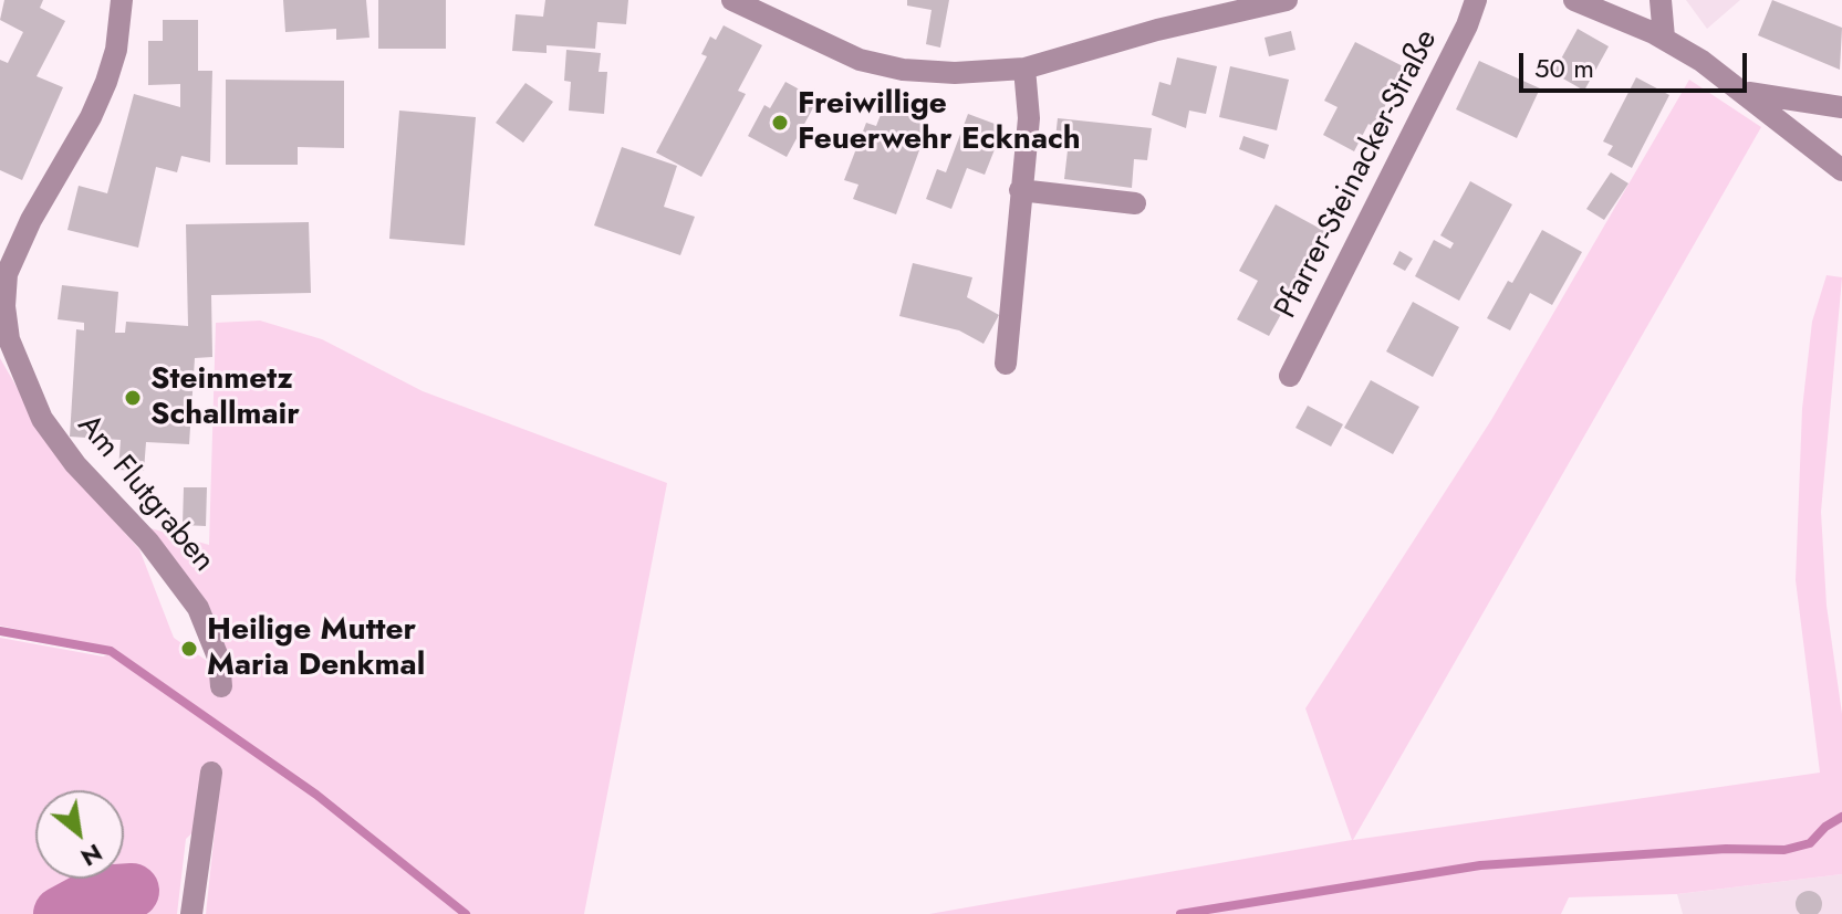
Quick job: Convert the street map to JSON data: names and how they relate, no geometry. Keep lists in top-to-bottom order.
{
  "streets": {
    "street": ["Pfarrer-Steinacker-Straße", "Am Flutgraben"]
  },
  "places": ["Freiwillige Feuerwehr Ecknach", "Steinmetz Schallmair", "Heilige Mutter Maria Denkmal"],
  "scale_bar": "50 m",
  "north": "bottom right"
}
